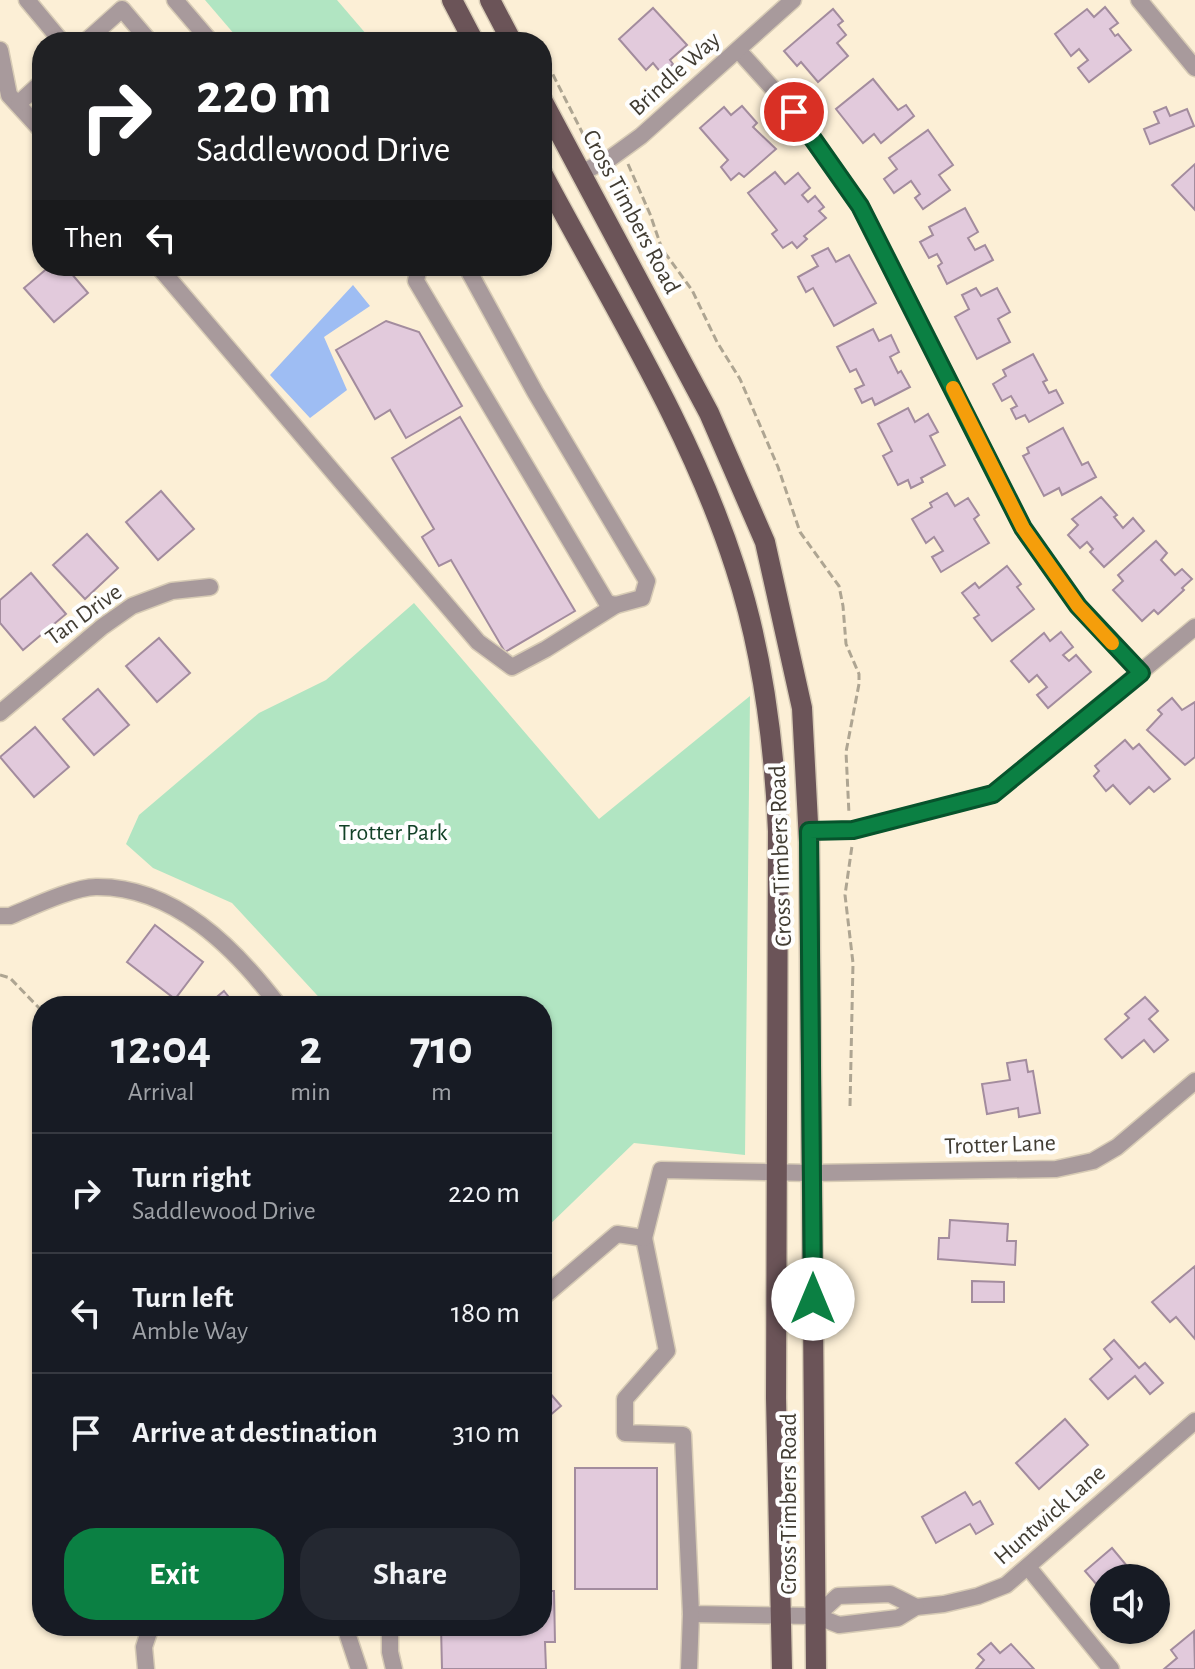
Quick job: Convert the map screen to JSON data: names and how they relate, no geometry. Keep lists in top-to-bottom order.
{
  "streets": {
    "main road": ["Cross Timbers Road"],
    "street": [
      "Brindle Way",
      "Tan Drive",
      "Trotter Lane",
      "Huntwick Lane"
    ]
  },
  "crossings": [
    ["Brindle Way", "Cross Timbers Road"],
    ["Cross Timbers Road", "Trotter Lane"],
    ["Cross Timbers Road", "Huntwick Lane"]
  ],
  "parks": ["Trotter Park"],
  "page": {
    "turn": ["220 m", "Saddlewood Drive"],
    "then": "Then",
    "eta": [
      "12:04",
      "Arrival",
      "2",
      "min",
      "710",
      "m"
    ],
    "list": [
      {
        "name": "Turn right",
        "note": "Saddlewood Drive",
        "value": "220 m"
      },
      {
        "name": "Turn left",
        "note": "Amble Way",
        "value": "180 m"
      },
      {
        "name": "Arrive at destination",
        "value": "310 m"
      }
    ],
    "buttons": ["Exit", "Share"]
  }
}
